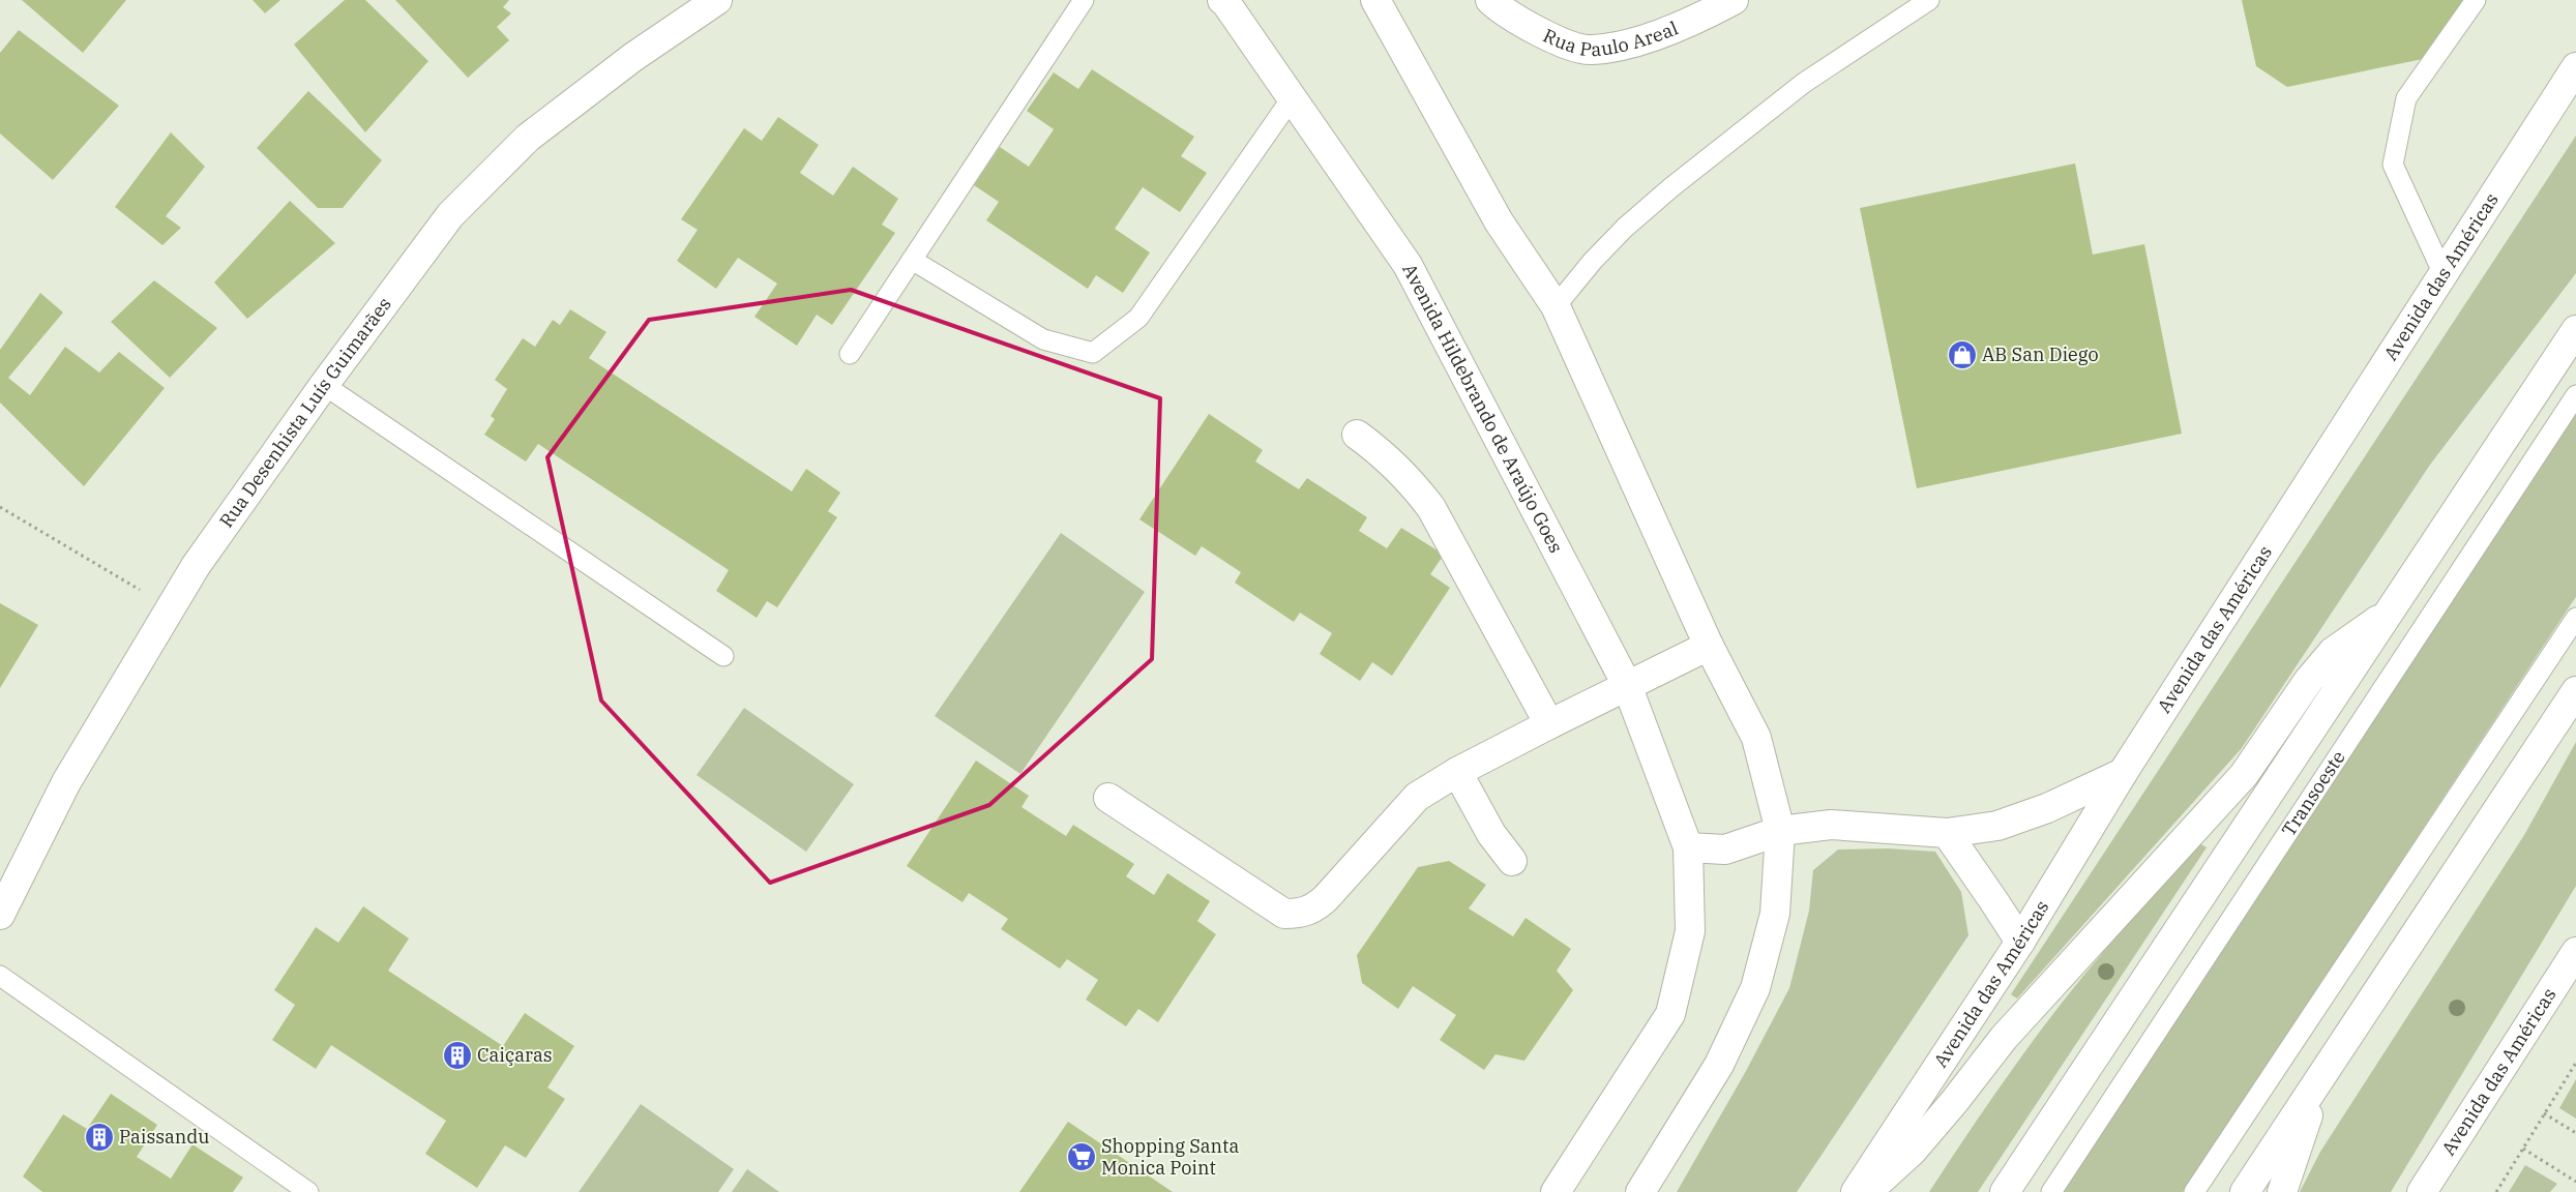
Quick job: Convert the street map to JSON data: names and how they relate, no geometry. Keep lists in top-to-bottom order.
{
  "streets": {
    "main road": [
      "Rua Paulo Areal",
      "Avenida das Américas",
      "Avenida Hildebrando de Araújo Goes",
      "Rua Desenhista Luís Guimarães"
    ],
    "lane": ["Transoeste"]
  },
  "places": {
    "shop": ["AB San Diego"],
    "building": ["Caiçaras", "Paissandu"],
    "supermarket": ["Shopping Santa Monica Point"]
  }
}
